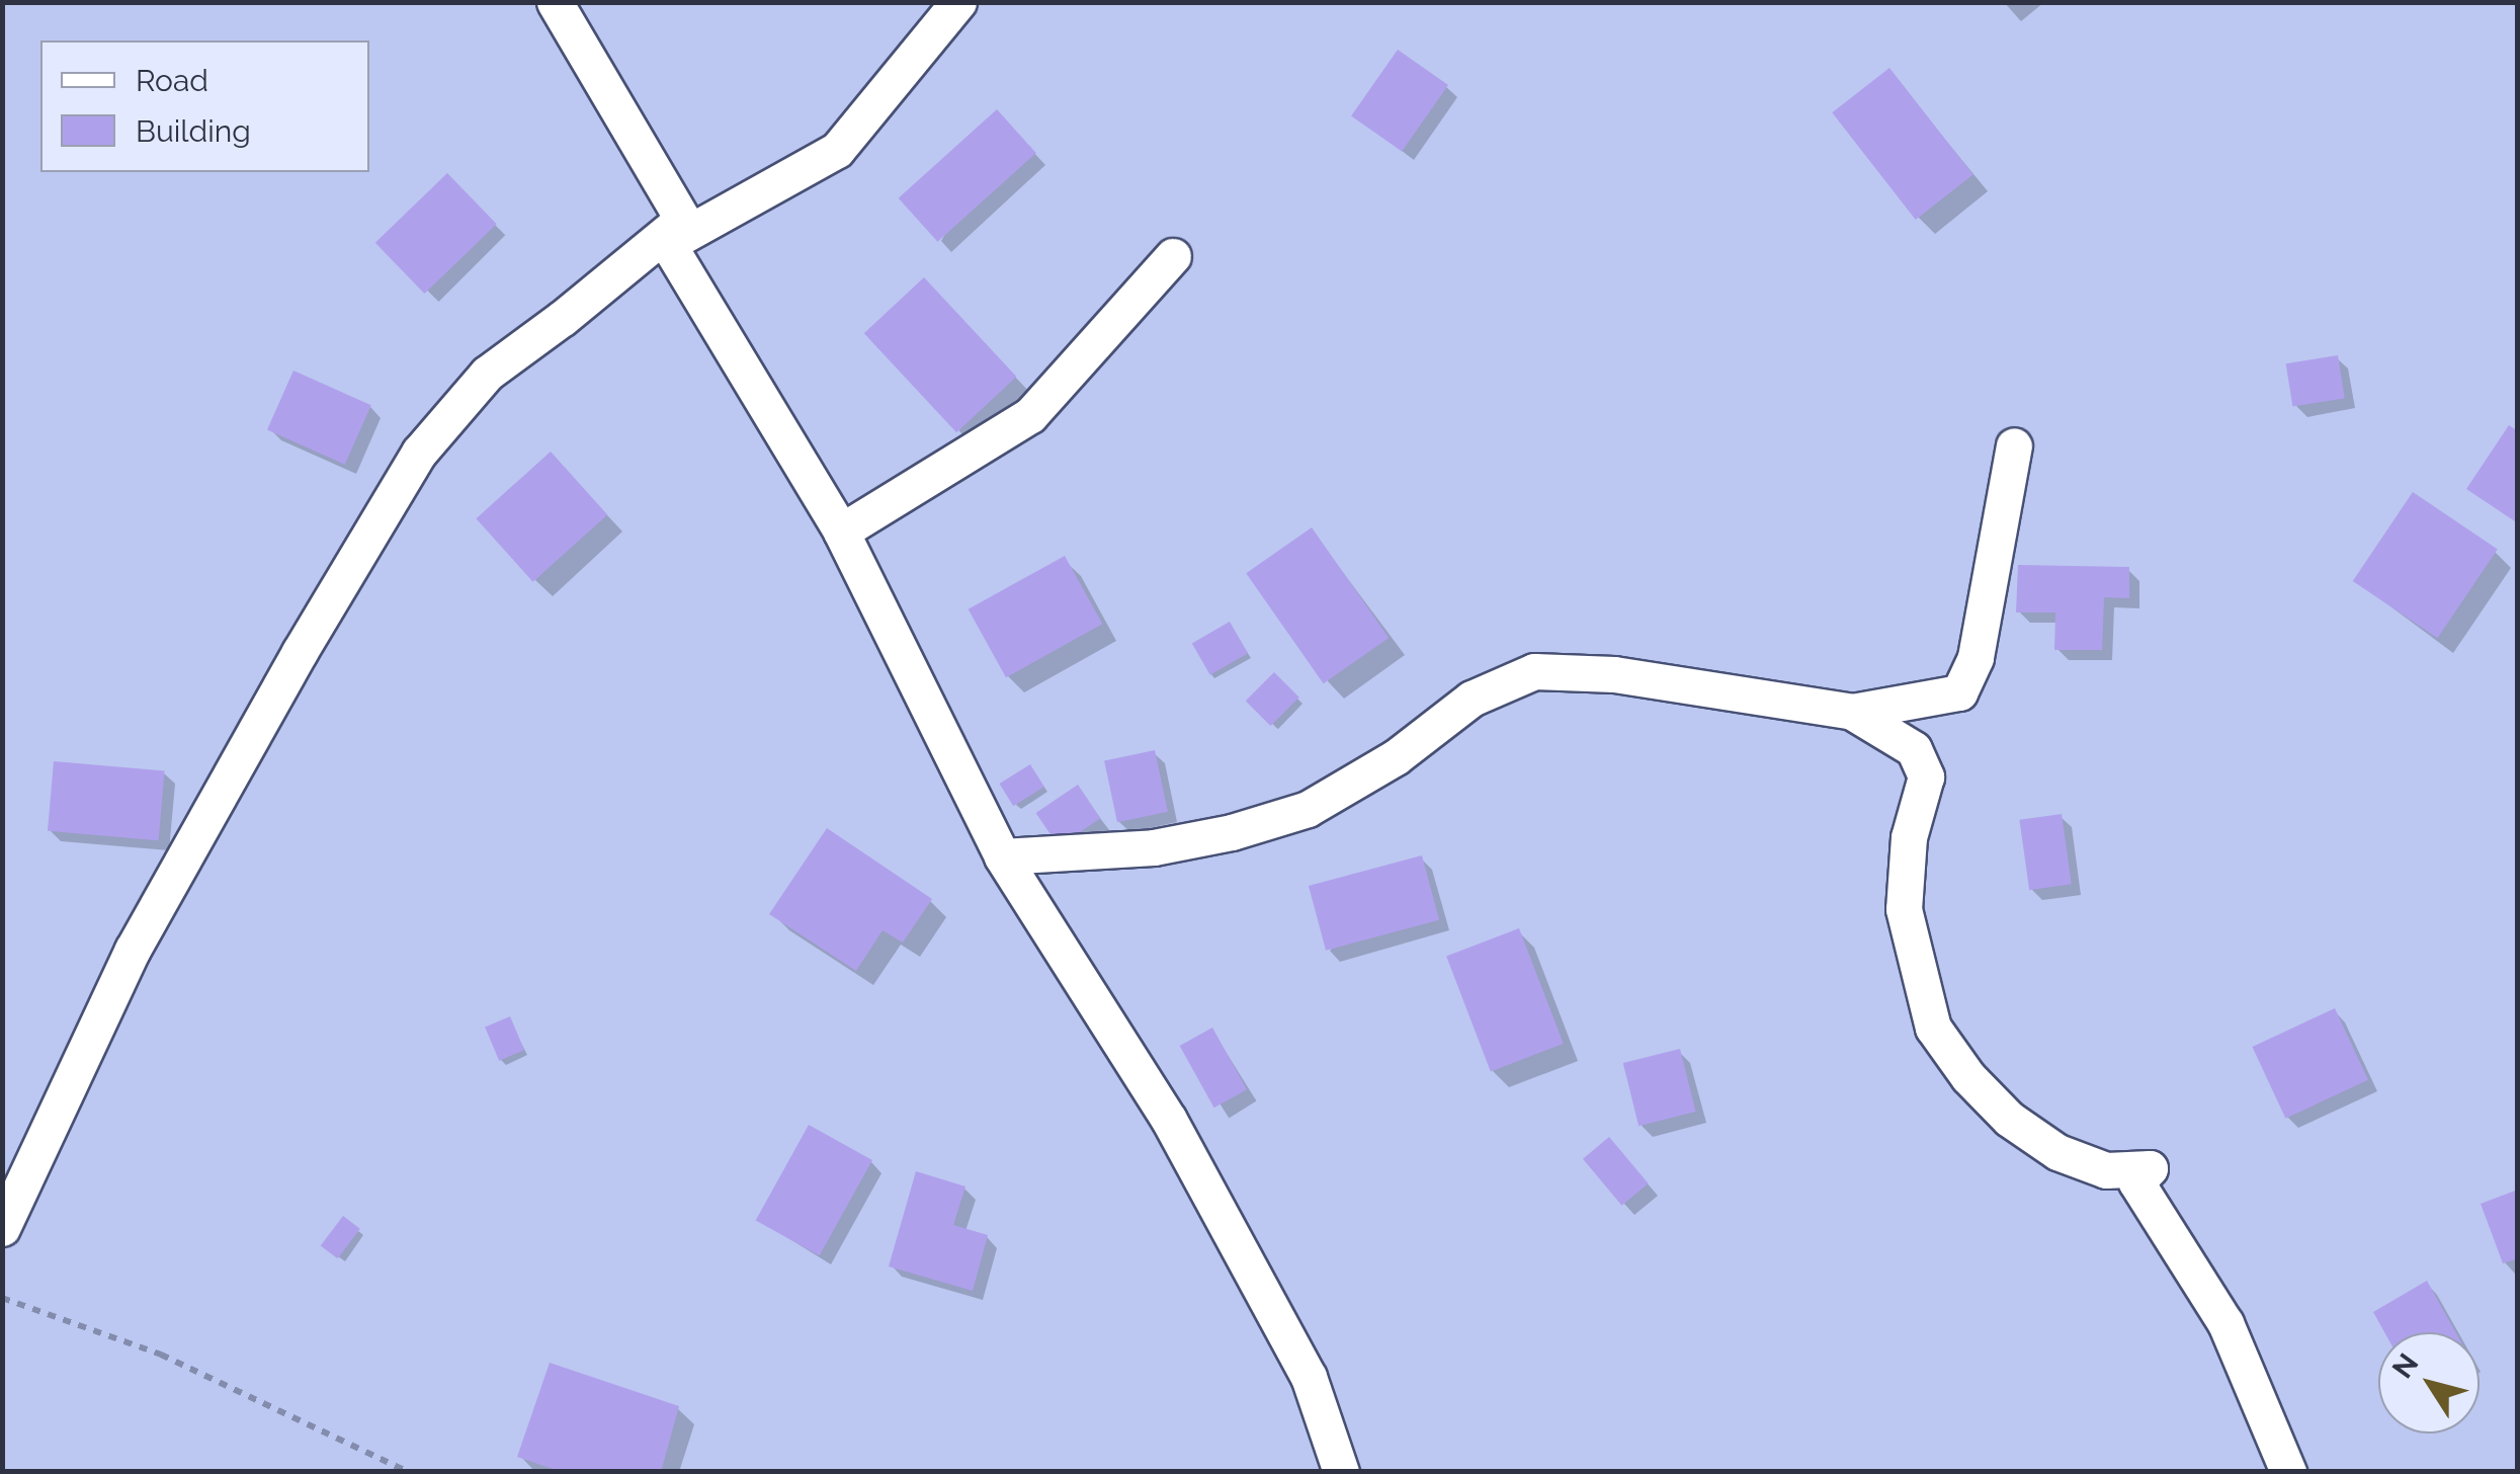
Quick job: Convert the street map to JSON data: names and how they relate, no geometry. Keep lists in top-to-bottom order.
{
  "legend": ["Road", "Building"],
  "north": "top left"
}
